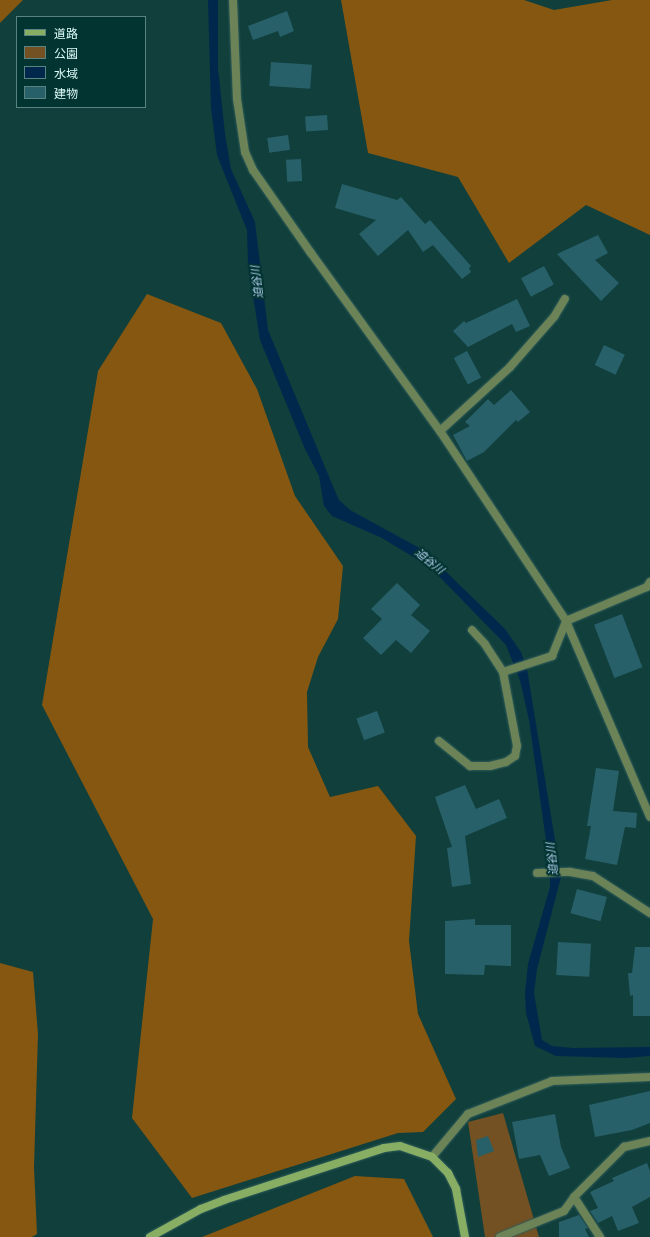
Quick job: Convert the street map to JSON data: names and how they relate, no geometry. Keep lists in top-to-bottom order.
{
  "water": ["迫谷川"],
  "legend": [
    "道路",
    "公園",
    "水域",
    "建物"
  ]
}
